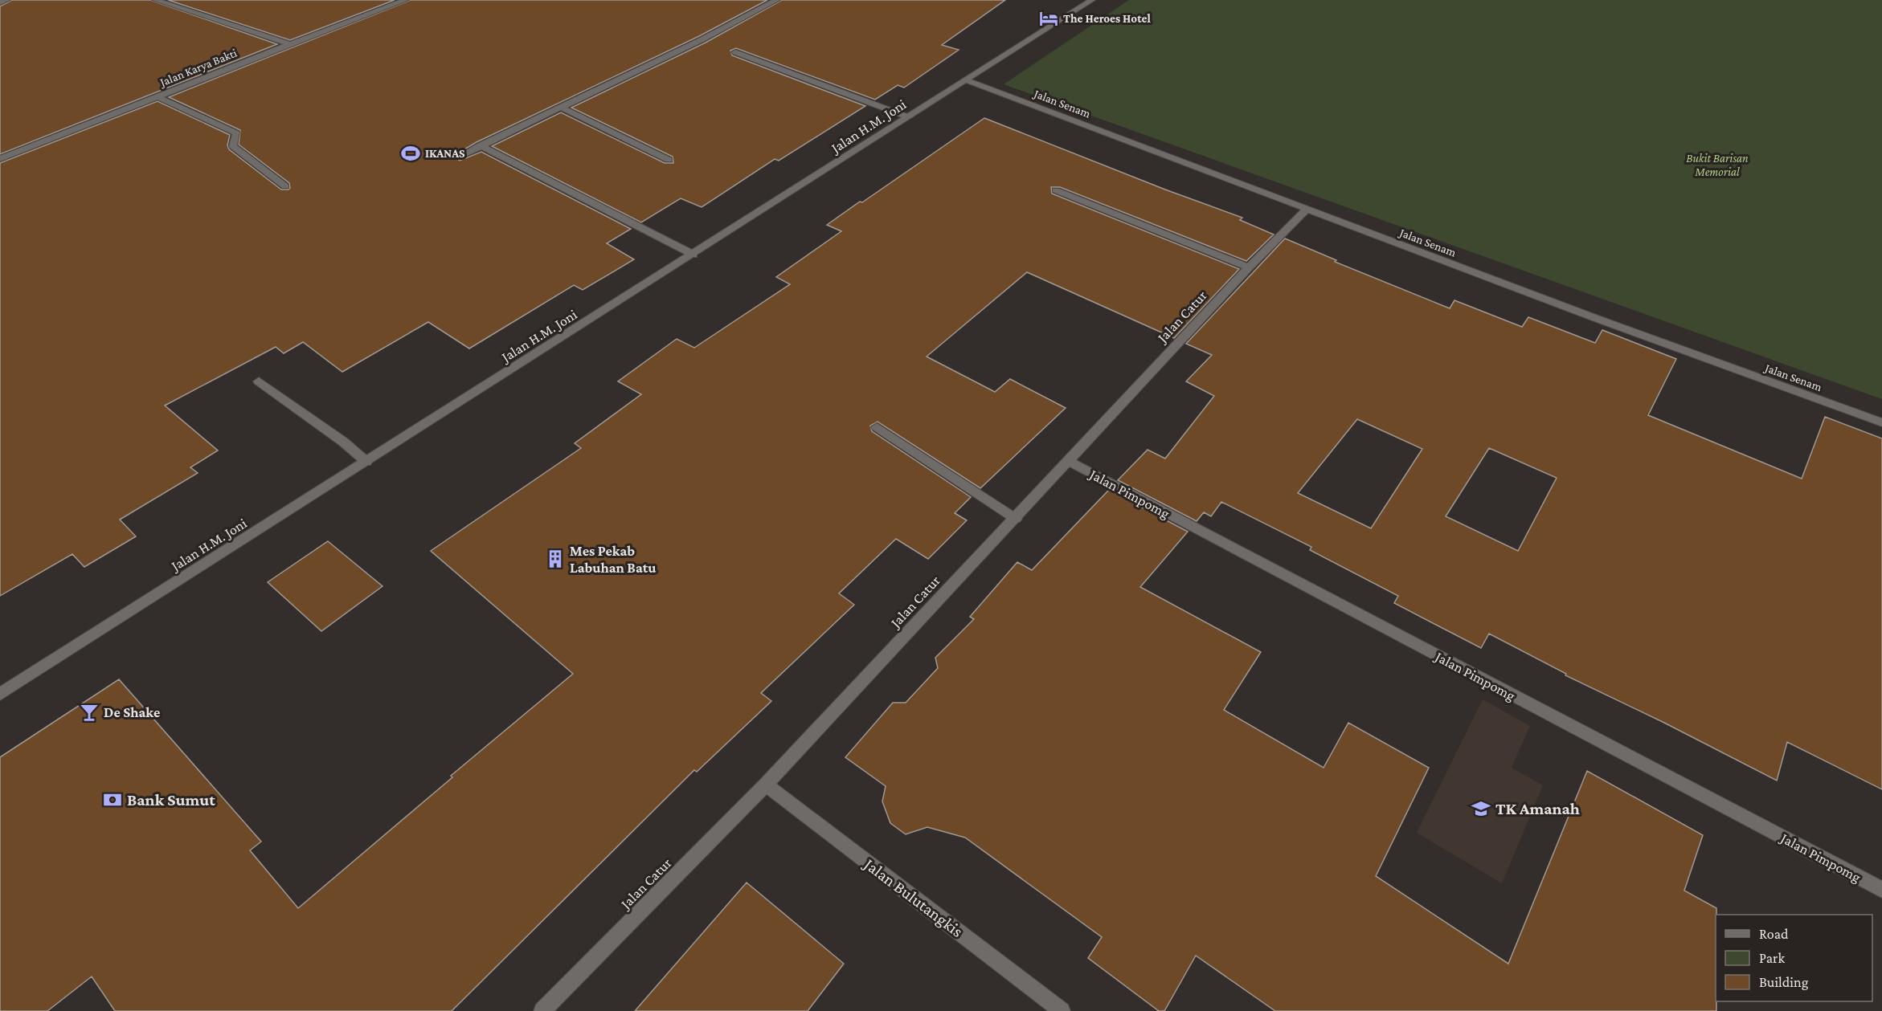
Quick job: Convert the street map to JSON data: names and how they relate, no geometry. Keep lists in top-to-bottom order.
{
  "streets": {
    "street": [
      "Jalan Karya Bakti",
      "Jalan Senam",
      "Jalan H.M. Joni",
      "Jalan Catur",
      "Jalan Pimpomg",
      "Jalan Bulutangkis"
    ]
  },
  "crossings": [
    ["Jalan Senam", "Jalan H.M. Joni"],
    ["Jalan Senam", "Jalan Catur"],
    ["Jalan Catur", "Jalan Pimpomg"],
    ["Jalan Catur", "Jalan Bulutangkis"]
  ],
  "parks": ["Bukit Barisan Memorial"],
  "places": {
    "hotel": ["The Heroes Hotel"],
    "sports": ["IKANAS"],
    "building": ["Mes Pekab Labuhan Batu"],
    "bar": ["De Shake"],
    "bank": ["Bank Sumut"],
    "school or university": ["TK Amanah"]
  },
  "legend": ["Road", "Park", "Building"]
}
